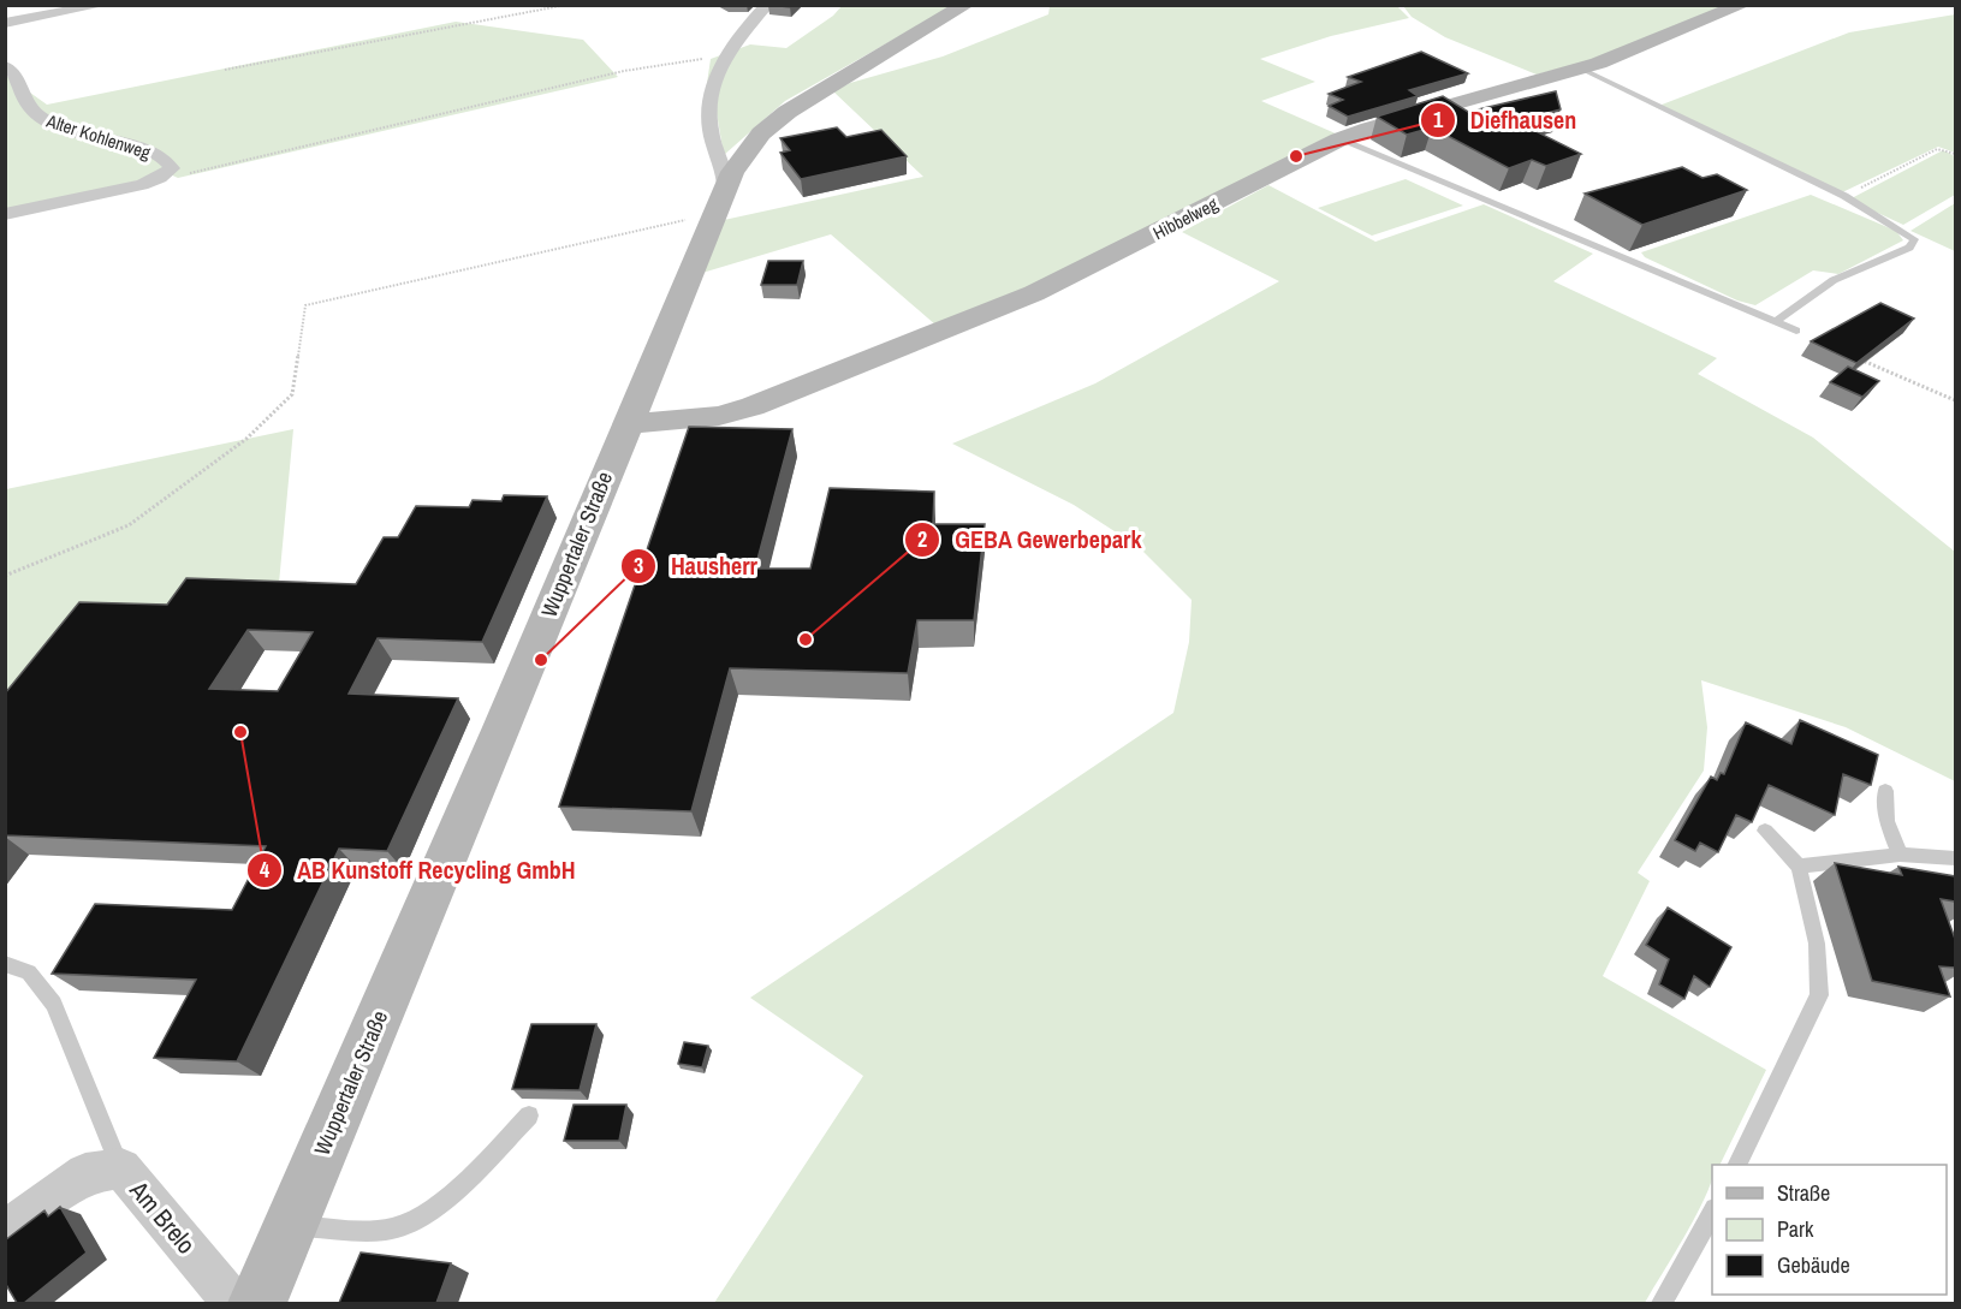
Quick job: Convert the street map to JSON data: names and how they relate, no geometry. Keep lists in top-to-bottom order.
{
  "streets": {
    "street": [
      "Alter Kohlenweg",
      "Hibbelweg",
      "Wuppertaler Straße",
      "Am Brelo"
    ]
  },
  "crossings": [
    ["Hibbelweg", "Wuppertaler Straße"]
  ],
  "places": [
    "Diefhausen",
    "GEBA Gewerbepark",
    "Hausherr",
    "AB Kunstoff Recycling GmbH"
  ],
  "legend": ["Straße", "Park", "Gebäude"]
}
